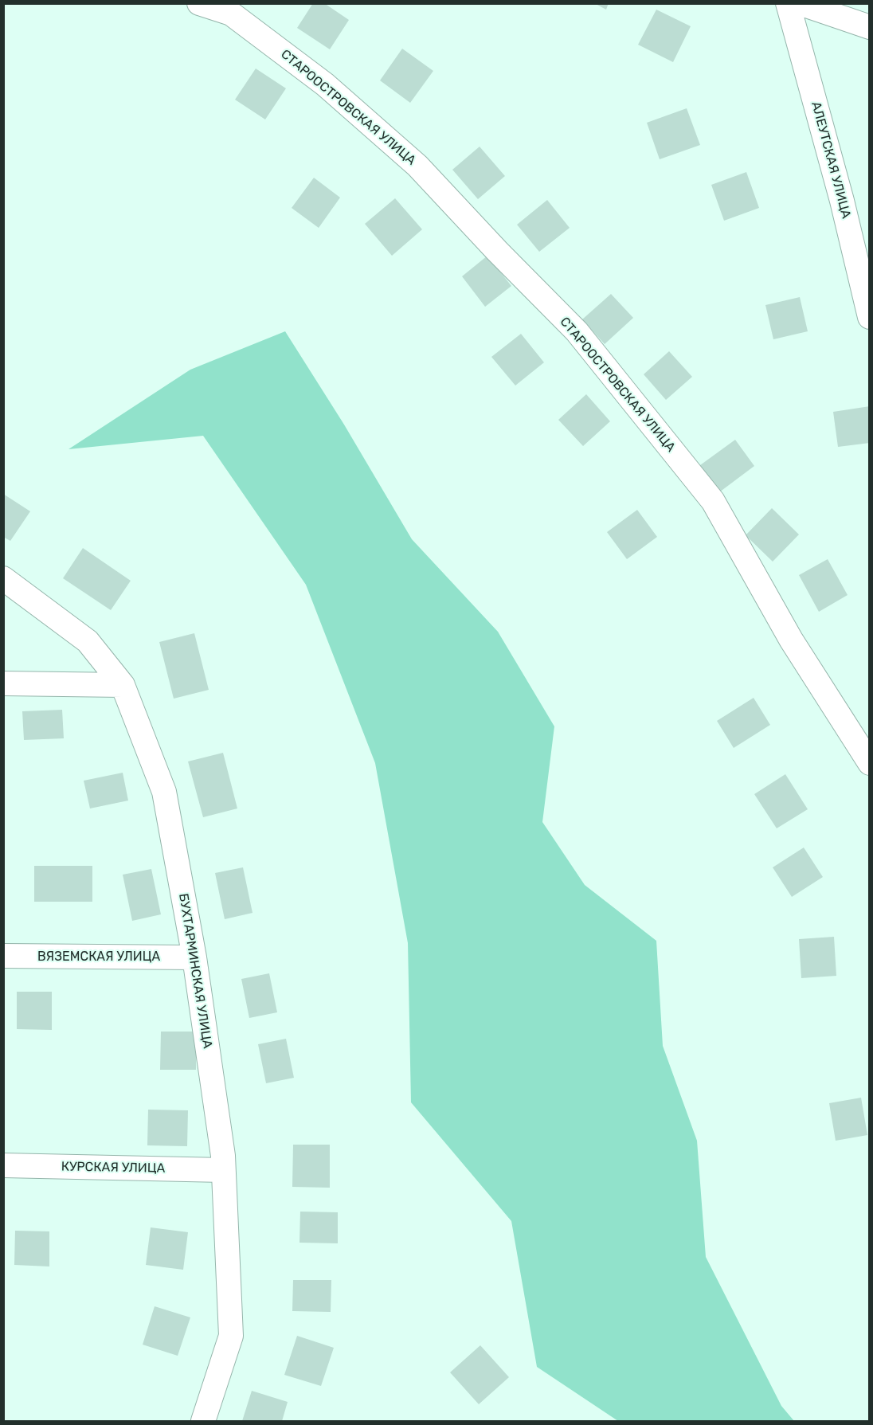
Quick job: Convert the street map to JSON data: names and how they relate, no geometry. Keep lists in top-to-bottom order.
{
  "streets": {
    "street": [
      "СТАРООСТРОВСКАЯ УЛИЦА",
      "АЛЕУТСКАЯ УЛИЦА",
      "ВЯЗЕМСКАЯ УЛИЦА",
      "БУХТАРМИНСКАЯ УЛИЦА",
      "КУРСКАЯ УЛИЦА"
    ]
  },
  "crossings": [
    ["ВЯЗЕМСКАЯ УЛИЦА", "БУХТАРМИНСКАЯ УЛИЦА"],
    ["БУХТАРМИНСКАЯ УЛИЦА", "КУРСКАЯ УЛИЦА"]
  ]
}
